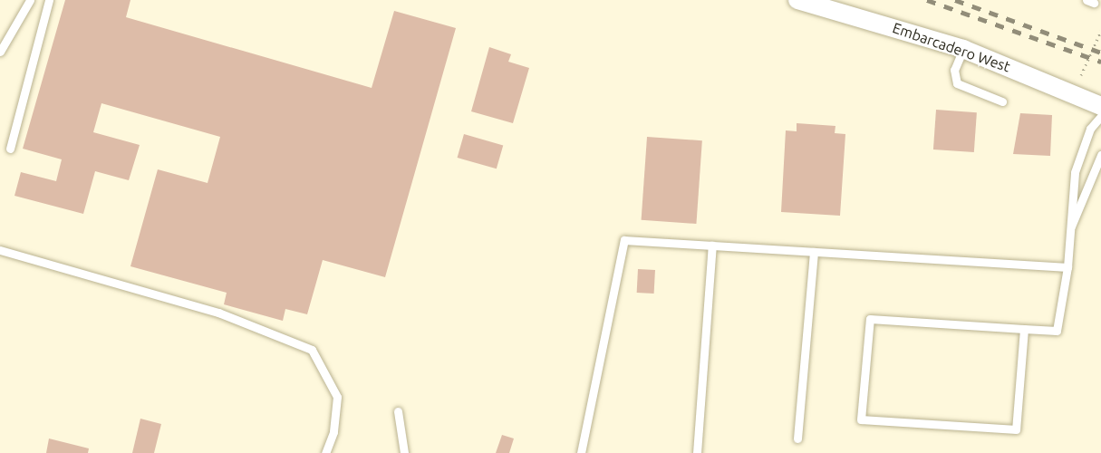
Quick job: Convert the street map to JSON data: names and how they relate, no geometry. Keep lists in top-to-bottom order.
{
  "streets": {
    "street": ["Embarcadero West"]
  }
}
